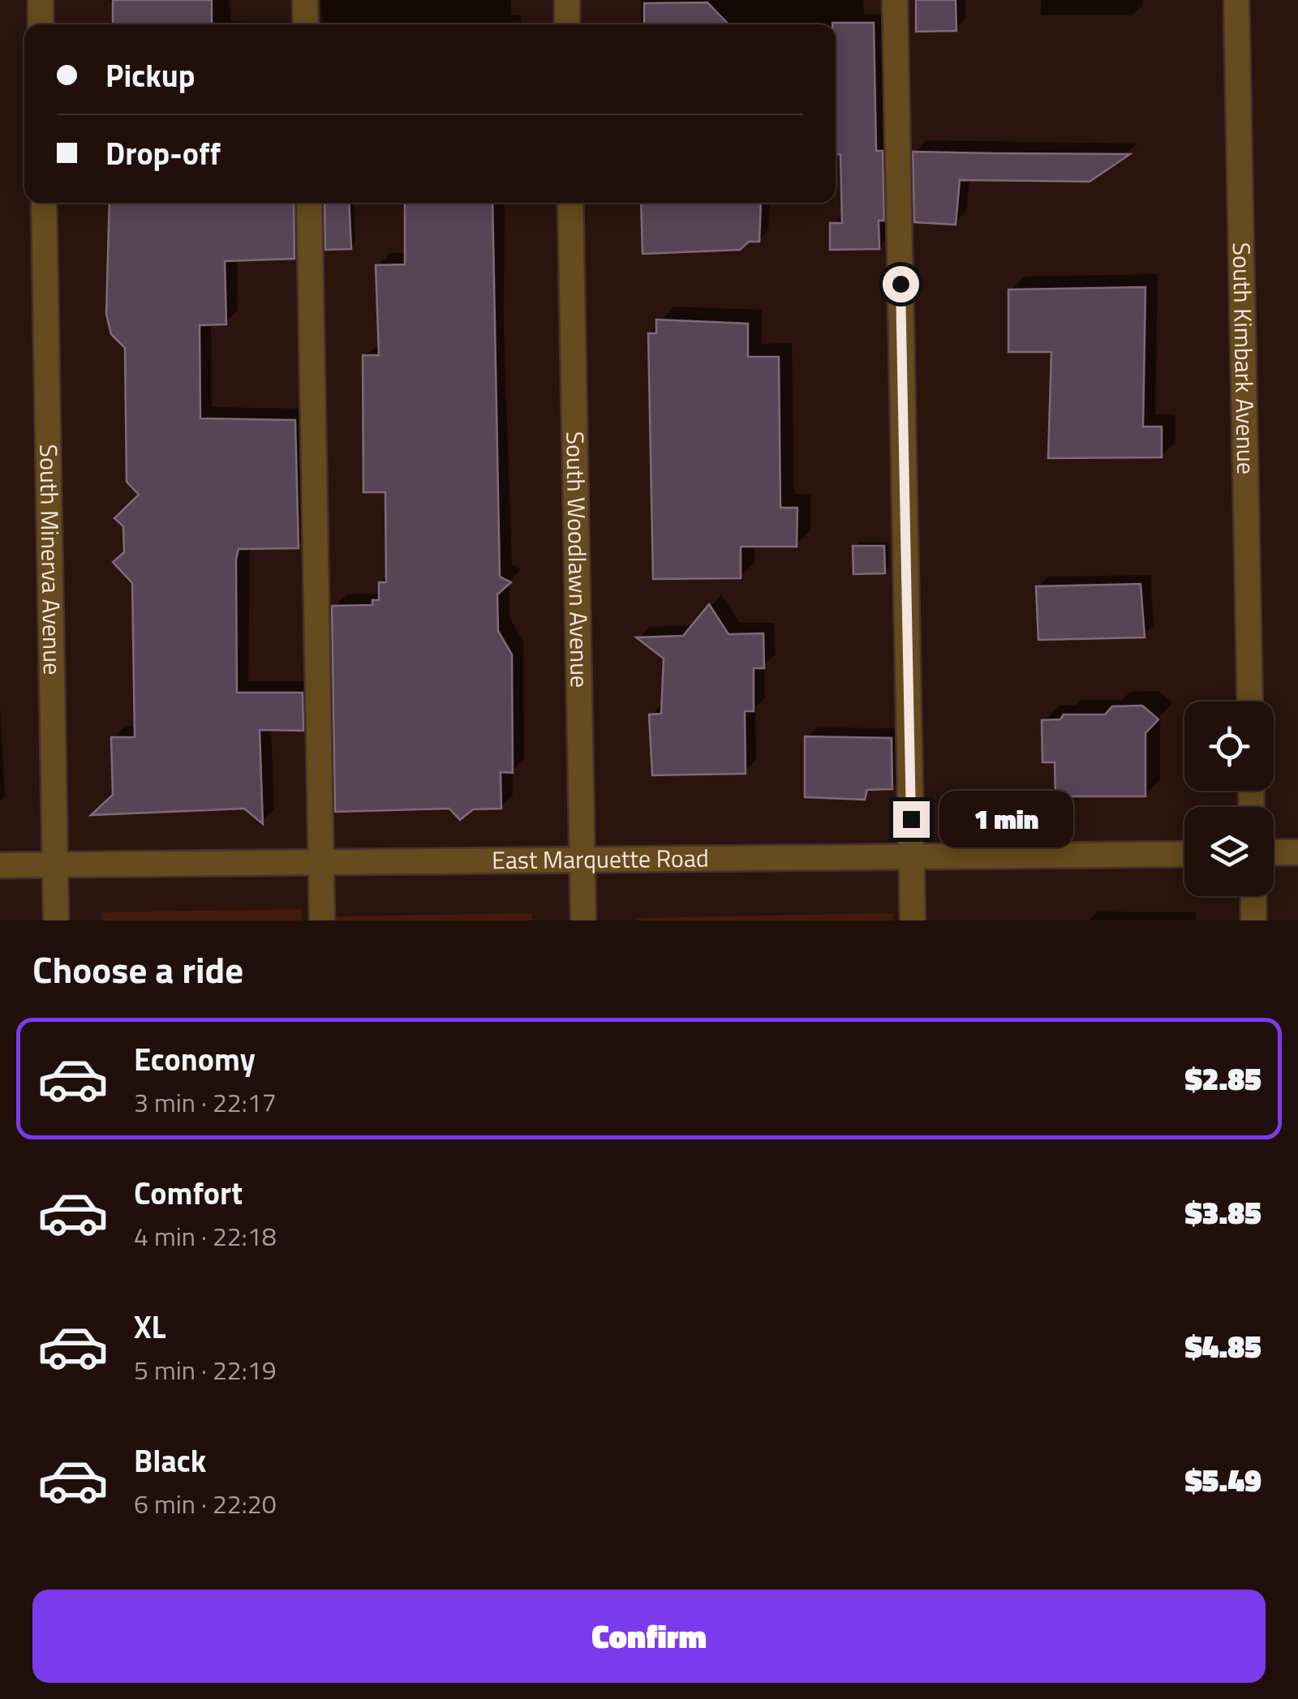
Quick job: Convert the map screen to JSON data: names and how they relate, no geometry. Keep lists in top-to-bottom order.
{
  "streets": {
    "street": [
      "South Kimbark Avenue",
      "South Minerva Avenue",
      "South Woodlawn Avenue",
      "East Marquette Road"
    ]
  },
  "crossings": [
    ["South Minerva Avenue", "East Marquette Road"],
    ["South Woodlawn Avenue", "East Marquette Road"]
  ],
  "page": {
    "banner": ["Pickup", "Drop-off"],
    "bubble": "1 min",
    "heading": "Choose a ride",
    "list": [
      {
        "name": "Economy",
        "note": "3 min · 22:17",
        "value": "$2.85"
      },
      {
        "name": "Comfort",
        "note": "4 min · 22:18",
        "value": "$3.85"
      },
      {
        "name": "XL",
        "note": "5 min · 22:19",
        "value": "$4.85"
      },
      {
        "name": "Black",
        "note": "6 min · 22:20",
        "value": "$5.49"
      }
    ],
    "buttons": "Confirm"
  }
}
